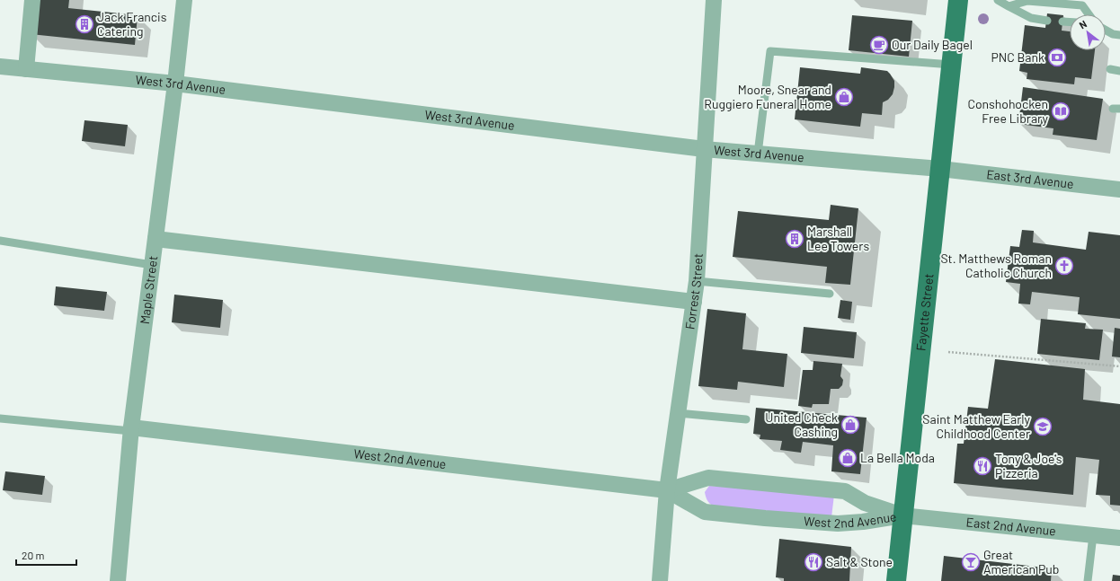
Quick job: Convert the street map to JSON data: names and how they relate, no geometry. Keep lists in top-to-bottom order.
{
  "streets": {
    "main road": ["Fayette Street"],
    "street": [
      "West 3rd Avenue",
      "East 3rd Avenue",
      "Maple Street",
      "Forrest Street",
      "West 2nd Avenue",
      "East 2nd Avenue"
    ]
  },
  "crossings": [
    ["West 3rd Avenue", "East 3rd Avenue"],
    ["West 3rd Avenue", "Maple Street"],
    ["West 3rd Avenue", "Forrest Street"],
    ["West 3rd Avenue", "Fayette Street"],
    ["East 3rd Avenue", "Fayette Street"],
    ["Maple Street", "West 2nd Avenue"],
    ["Forrest Street", "West 2nd Avenue"],
    ["Fayette Street", "West 2nd Avenue"],
    ["Fayette Street", "East 2nd Avenue"],
    ["West 2nd Avenue", "East 2nd Avenue"]
  ],
  "places": {
    "building": ["Jack Francis Catering", "Marshall Lee Towers"],
    "cafe": ["Our Daily Bagel"],
    "bank": ["PNC Bank"],
    "shop": ["Moore, Snear and Ruggiero Funeral Home", "United Check Cashing", "La Bella Moda"],
    "library": ["Conshohocken Free Library"],
    "church": ["St. Matthews Roman Catholic Church"],
    "school or university": ["Saint Matthew Early Childhood Center"],
    "restaurant": ["Tony & Joe's Pizzeria", "Salt & Stone"],
    "bar": ["Great American Pub"]
  },
  "scale_bar": "20 m",
  "north": "top left"
}
